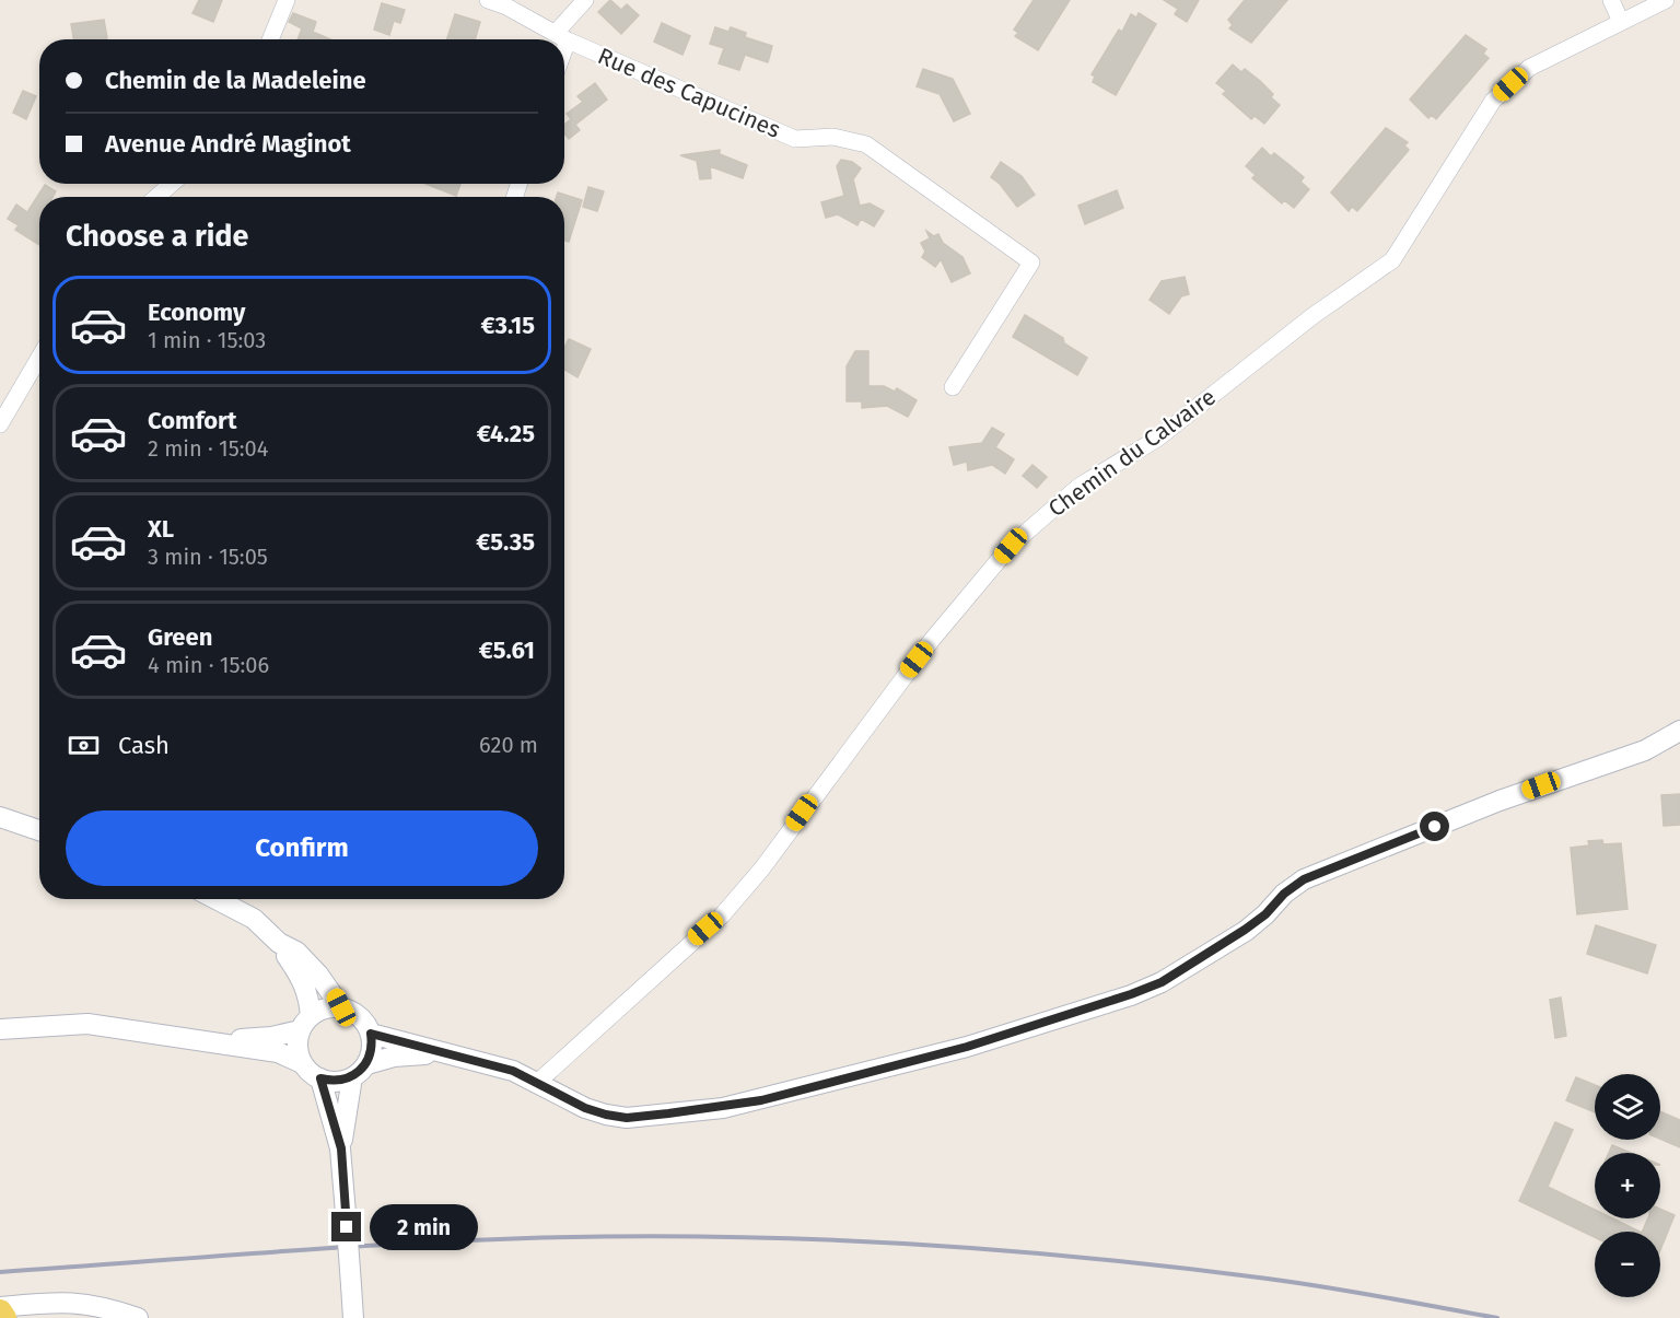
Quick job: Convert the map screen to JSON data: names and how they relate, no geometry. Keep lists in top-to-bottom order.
{
  "streets": {
    "street": ["Rue des Capucines", "Chemin du Calvaire"]
  },
  "page": {
    "banner": ["Chemin de la Madeleine", "Avenue André Maginot"],
    "heading": "Choose a ride",
    "list": [
      {
        "name": "Economy",
        "note": "1 min · 15:03",
        "value": "€3.15"
      },
      {
        "name": "Comfort",
        "note": "2 min · 15:04",
        "value": "€4.25"
      },
      {
        "name": "XL",
        "note": "3 min · 15:05",
        "value": "€5.35"
      },
      {
        "name": "Green",
        "note": "4 min · 15:06",
        "value": "€5.61"
      }
    ],
    "pay": ["Cash", "620 m"],
    "buttons": "Confirm",
    "map_buttons": ["+", "−"],
    "bubble": "2 min"
  }
}
